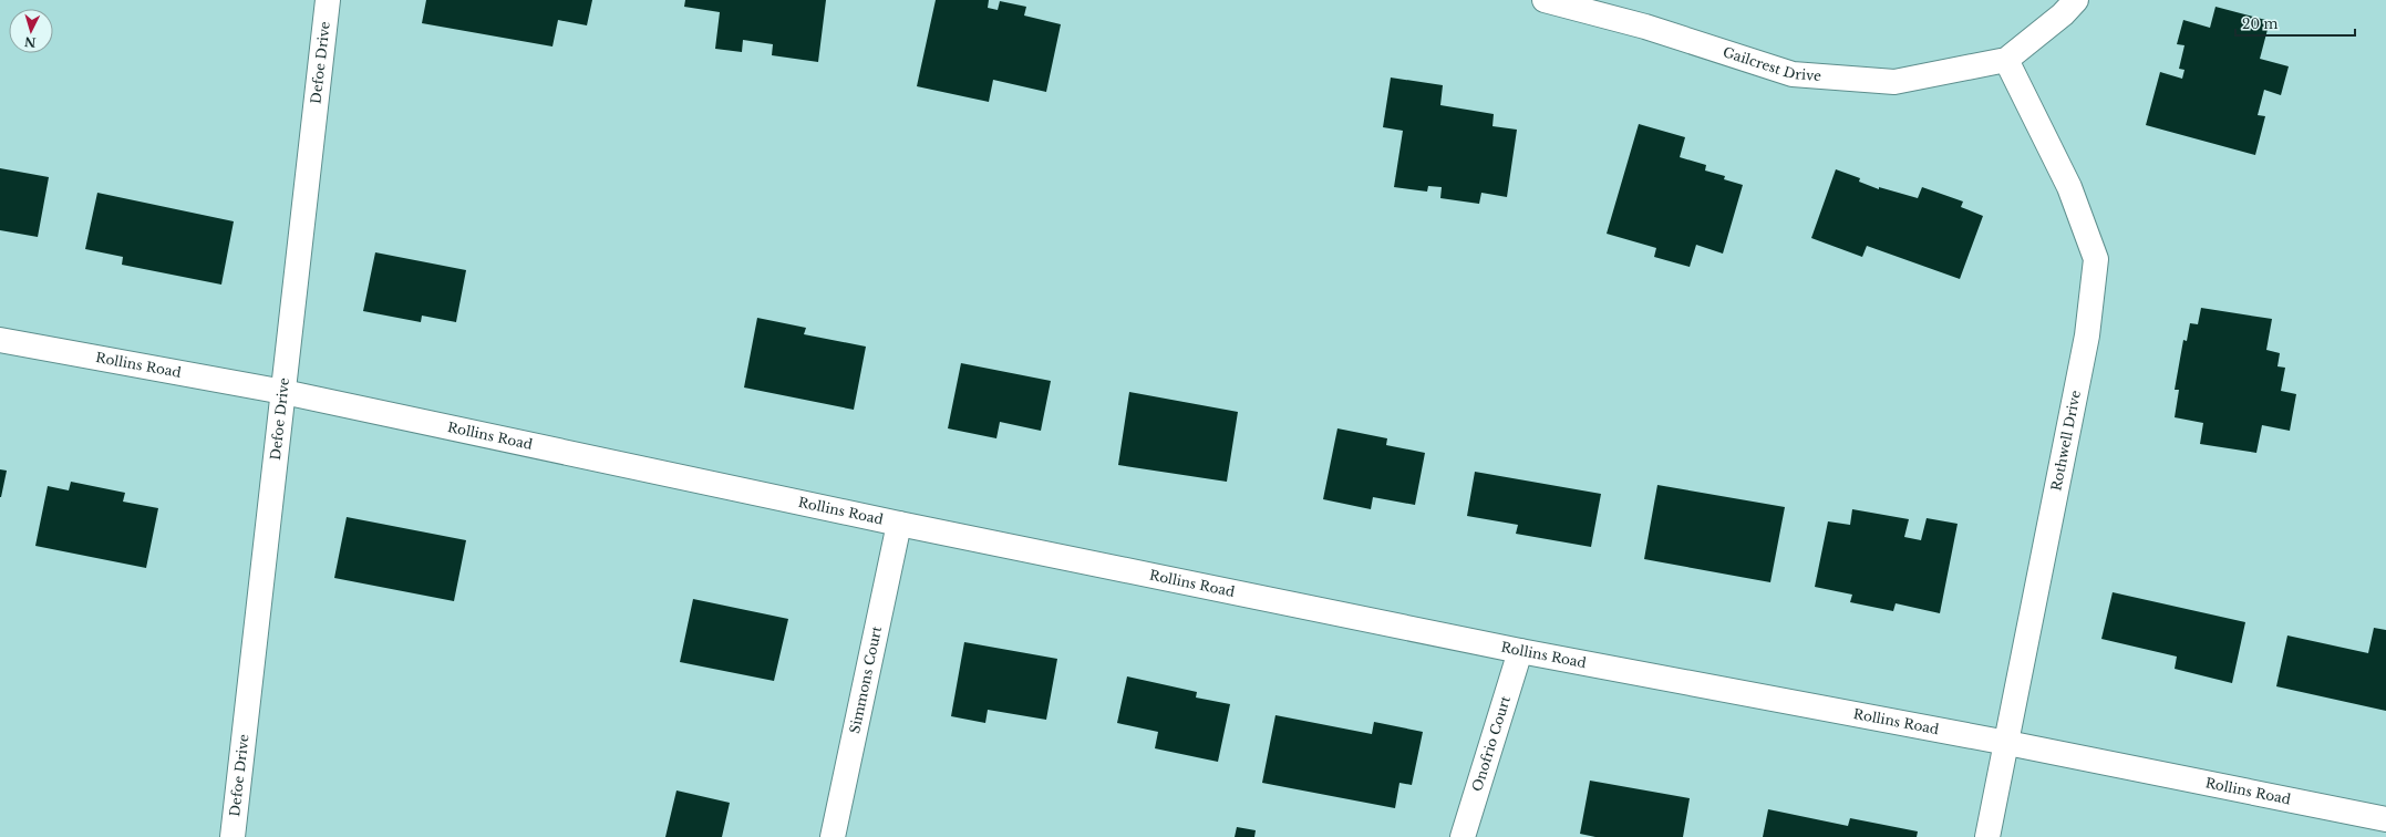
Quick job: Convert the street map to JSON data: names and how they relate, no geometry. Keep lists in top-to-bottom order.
{
  "streets": {
    "street": [
      "Defoe Drive",
      "Gailcrest Drive",
      "Rollins Road",
      "Rothwell Drive",
      "Simmons Court",
      "Onofrio Court"
    ]
  },
  "crossings": [
    ["Defoe Drive", "Rollins Road"],
    ["Gailcrest Drive", "Rothwell Drive"],
    ["Rollins Road", "Rothwell Drive"],
    ["Rollins Road", "Simmons Court"],
    ["Rollins Road", "Onofrio Court"]
  ],
  "scale_bar": "20 m",
  "north": "bottom"
}
